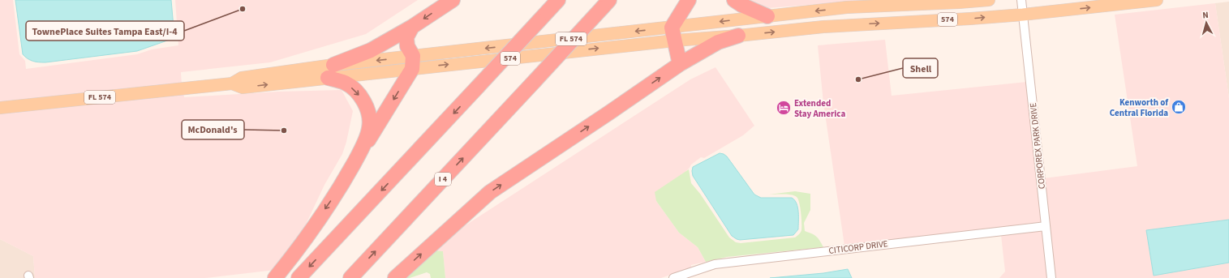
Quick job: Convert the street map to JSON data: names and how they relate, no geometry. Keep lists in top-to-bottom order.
{
  "streets": {
    "highway": ["I 4"],
    "main road": ["574", "FL 574"],
    "street": ["CORPOREX PARK DRIVE", "CITICORP DRIVE"]
  },
  "crossings": [
    ["574", "FL 574"],
    ["574", "CORPOREX PARK DRIVE"],
    ["CORPOREX PARK DRIVE", "CITICORP DRIVE"]
  ],
  "places": {
    "other": ["TownePlace Suites Tampa East/I-4", "Shell", "McDonald's"],
    "shop": ["Kenworth of Central Florida"],
    "hotel": ["Extended Stay America"]
  },
  "north": "top"
}
